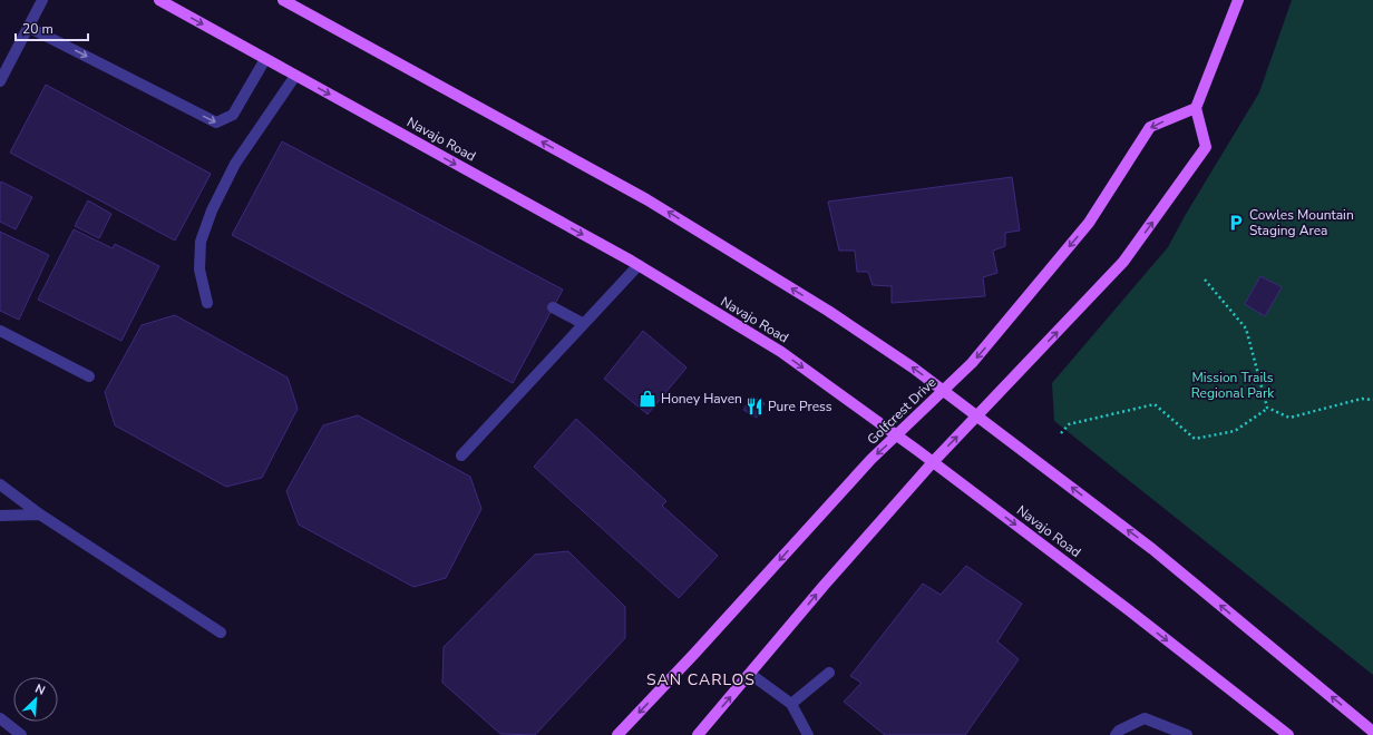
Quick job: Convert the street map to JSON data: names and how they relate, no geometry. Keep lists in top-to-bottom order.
{
  "streets": {
    "main road": ["Navajo Road", "Golfcrest Drive"]
  },
  "crossings": [
    ["Navajo Road", "Golfcrest Drive"]
  ],
  "districts": ["SAN CARLOS"],
  "parks": ["Mission Trails Regional Park"],
  "places": {
    "parking": ["Cowles Mountain Staging Area"],
    "shop": ["Honey Haven"],
    "restaurant": ["Pure Press"]
  },
  "scale_bar": "20 m",
  "north": "top right"
}
